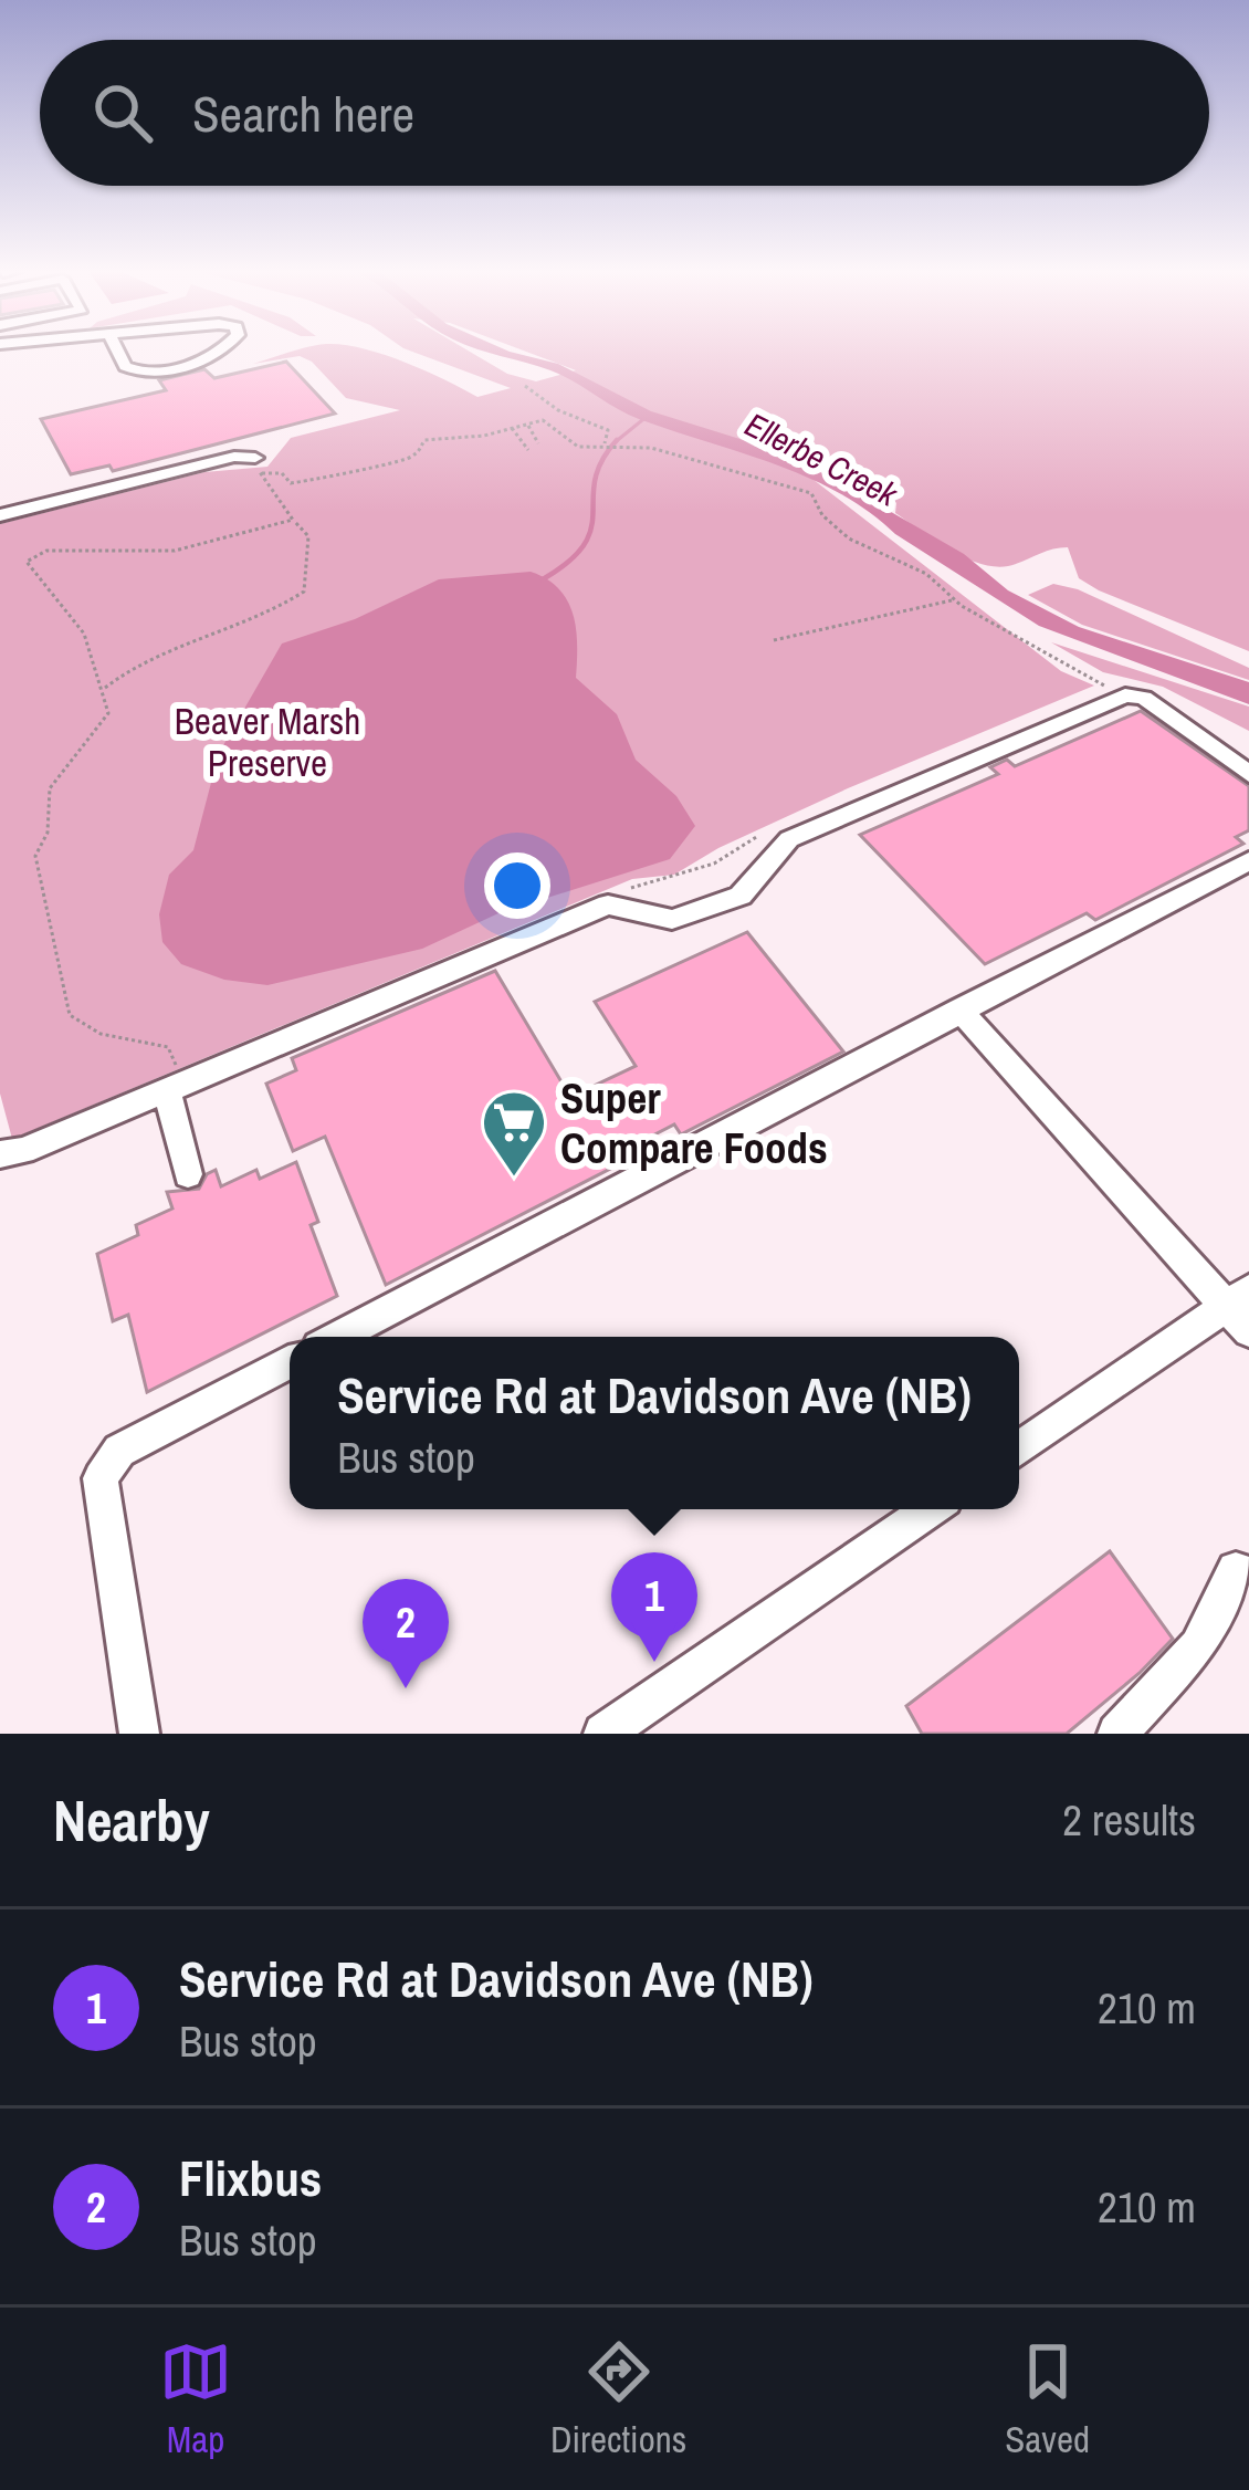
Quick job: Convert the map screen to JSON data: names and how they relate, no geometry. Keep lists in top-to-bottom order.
{
  "water": ["Ellerbe Creek"],
  "parks": ["Beaver Marsh Preserve"],
  "places": {
    "supermarket": ["Super Compare Foods"]
  },
  "page": {
    "search": "Search here",
    "popup": ["Service Rd at Davidson Ave (NB)", "Bus stop"],
    "pins": ["1", "2"],
    "heading": ["Nearby", "2 results"],
    "list": [
      {
        "mark": "1",
        "name": "Service Rd at Davidson Ave (NB)",
        "note": "Bus stop",
        "value": "210 m"
      },
      {
        "mark": "2",
        "name": "Flixbus",
        "note": "Bus stop",
        "value": "210 m"
      }
    ],
    "nav": ["Map", "Directions", "Saved"]
  }
}
